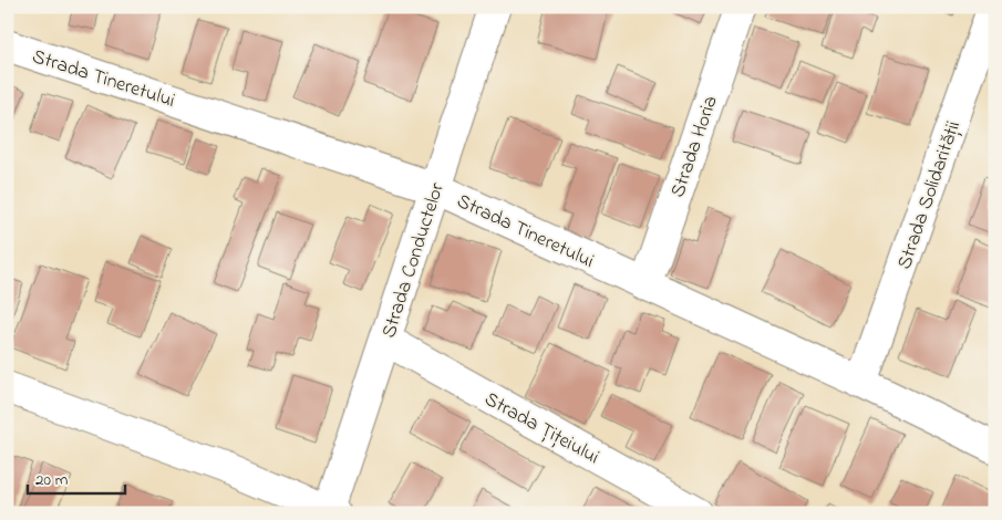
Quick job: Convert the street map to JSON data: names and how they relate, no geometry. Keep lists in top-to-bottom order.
{
  "streets": {
    "street": [
      "Strada Tineretului",
      "Strada Horia",
      "Strada Solidarității",
      "Strada Conductelor",
      "Strada Țițeiului"
    ]
  },
  "crossings": [
    ["Strada Tineretului", "Strada Horia"],
    ["Strada Tineretului", "Strada Solidarității"],
    ["Strada Tineretului", "Strada Conductelor"],
    ["Strada Conductelor", "Strada Țițeiului"]
  ],
  "scale_bar": "20 m"
}
